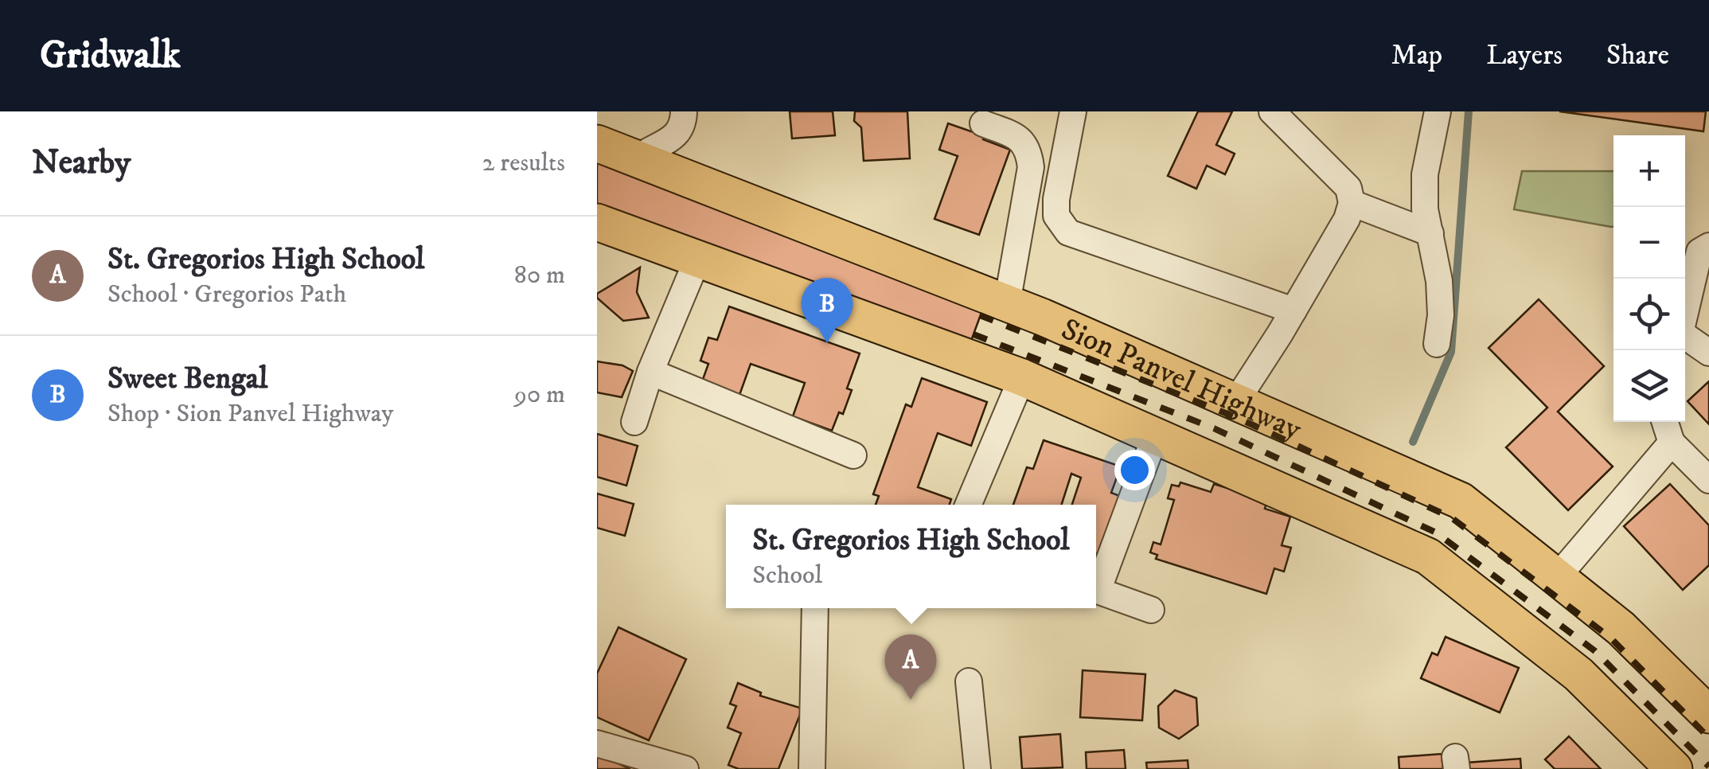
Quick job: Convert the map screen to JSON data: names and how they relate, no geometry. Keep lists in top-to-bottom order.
{
  "streets": {
    "highway": ["Sion Panvel Highway"]
  },
  "page": {
    "header": "Gridwalk",
    "nav": ["Map", "Layers", "Share"],
    "heading": ["Nearby", "2 results"],
    "map_buttons": ["+", "−"],
    "list": [
      {
        "mark": "A",
        "name": "St. Gregorios High School",
        "note": "School · Gregorios Path",
        "value": "80 m"
      },
      {
        "mark": "B",
        "name": "Sweet Bengal",
        "note": "Shop · Sion Panvel Highway",
        "value": "90 m"
      }
    ],
    "pins": ["B", "A"],
    "popup": ["St. Gregorios High School", "School"]
  }
}
